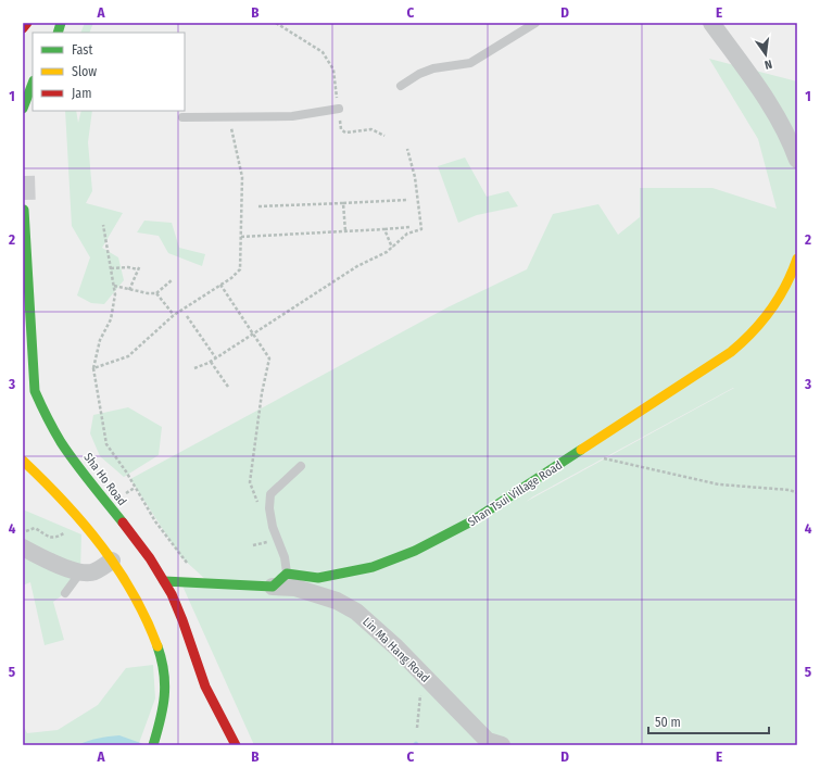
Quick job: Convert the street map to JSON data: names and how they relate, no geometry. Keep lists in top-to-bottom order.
{
  "streets": {
    "main road": ["Sha Ho Road", "Shan Tsui Village Road"],
    "street": ["Lin Ma Hang Road"]
  },
  "legend": ["Fast", "Slow", "Jam"],
  "scale_bar": "50 m",
  "north": "bottom",
  "grid": {
    "columns": [
      "A",
      "B",
      "C",
      "D",
      "E"
    ],
    "rows": [
      "1",
      "2",
      "3",
      "4",
      "5"
    ]
  }
}
